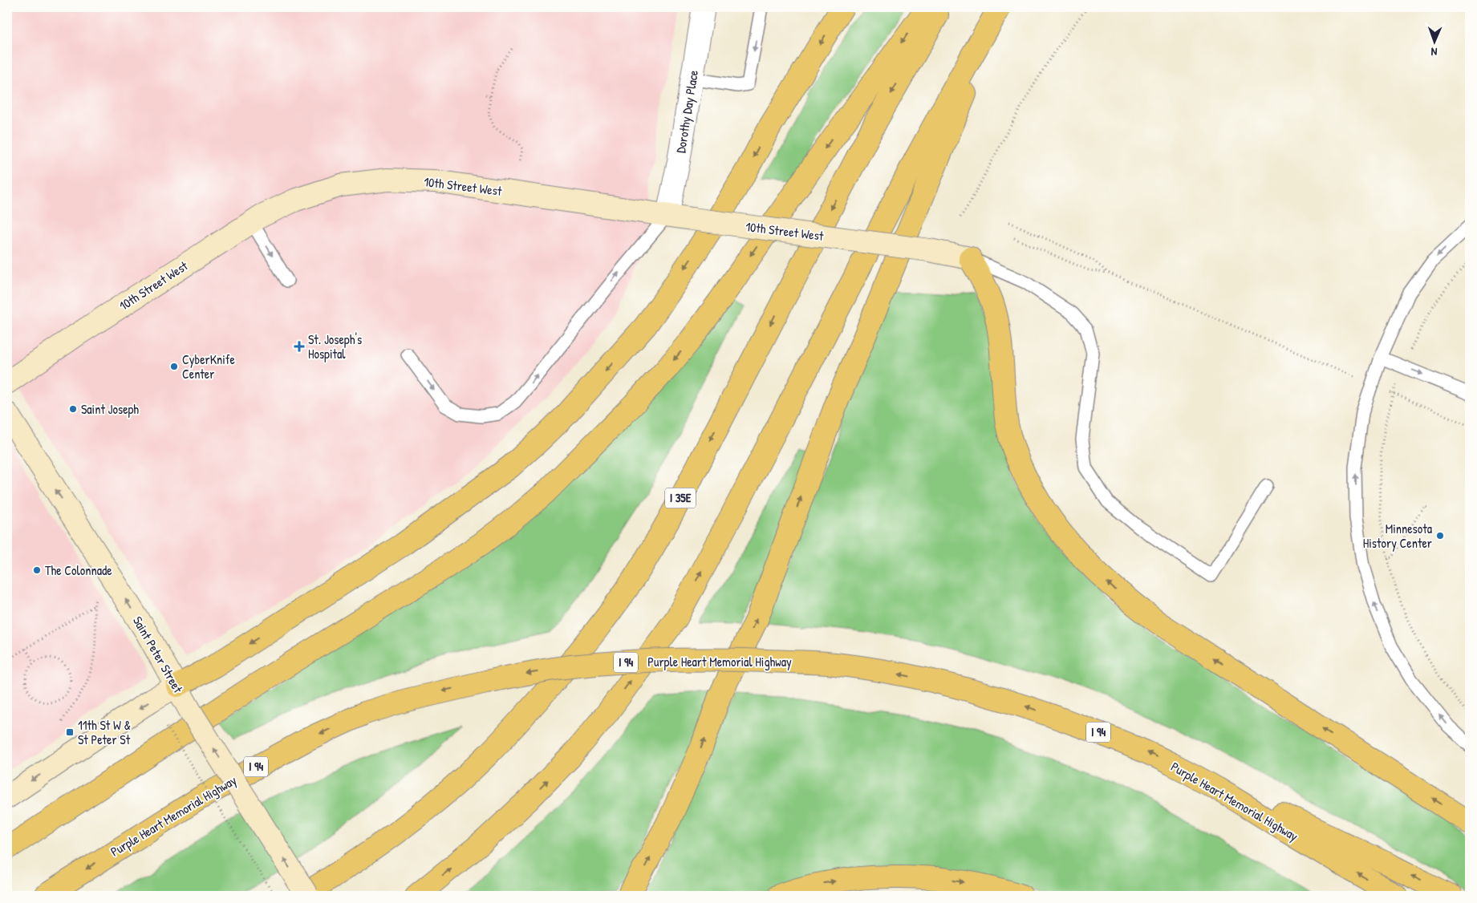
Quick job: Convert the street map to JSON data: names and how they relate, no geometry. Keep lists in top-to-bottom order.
{
  "streets": {
    "highway": ["I 35E", "Purple Heart Memorial Highway", "I 94"],
    "street": ["Dorothy Day Place", "10th Street West", "Saint Peter Street"]
  },
  "crossings": [
    ["Dorothy Day Place", "10th Street West"]
  ],
  "one_way": ["Saint Peter Street", "Purple Heart Memorial Highway"],
  "places": {
    "health": ["St. Joseph's Hospital"],
    "other": [
      "CyberKnife Center",
      "Saint Joseph",
      "Minnesota History Center",
      "The Colonnade"
    ],
    "transit": ["11th St W & St Peter St"]
  },
  "north": "bottom"
}
